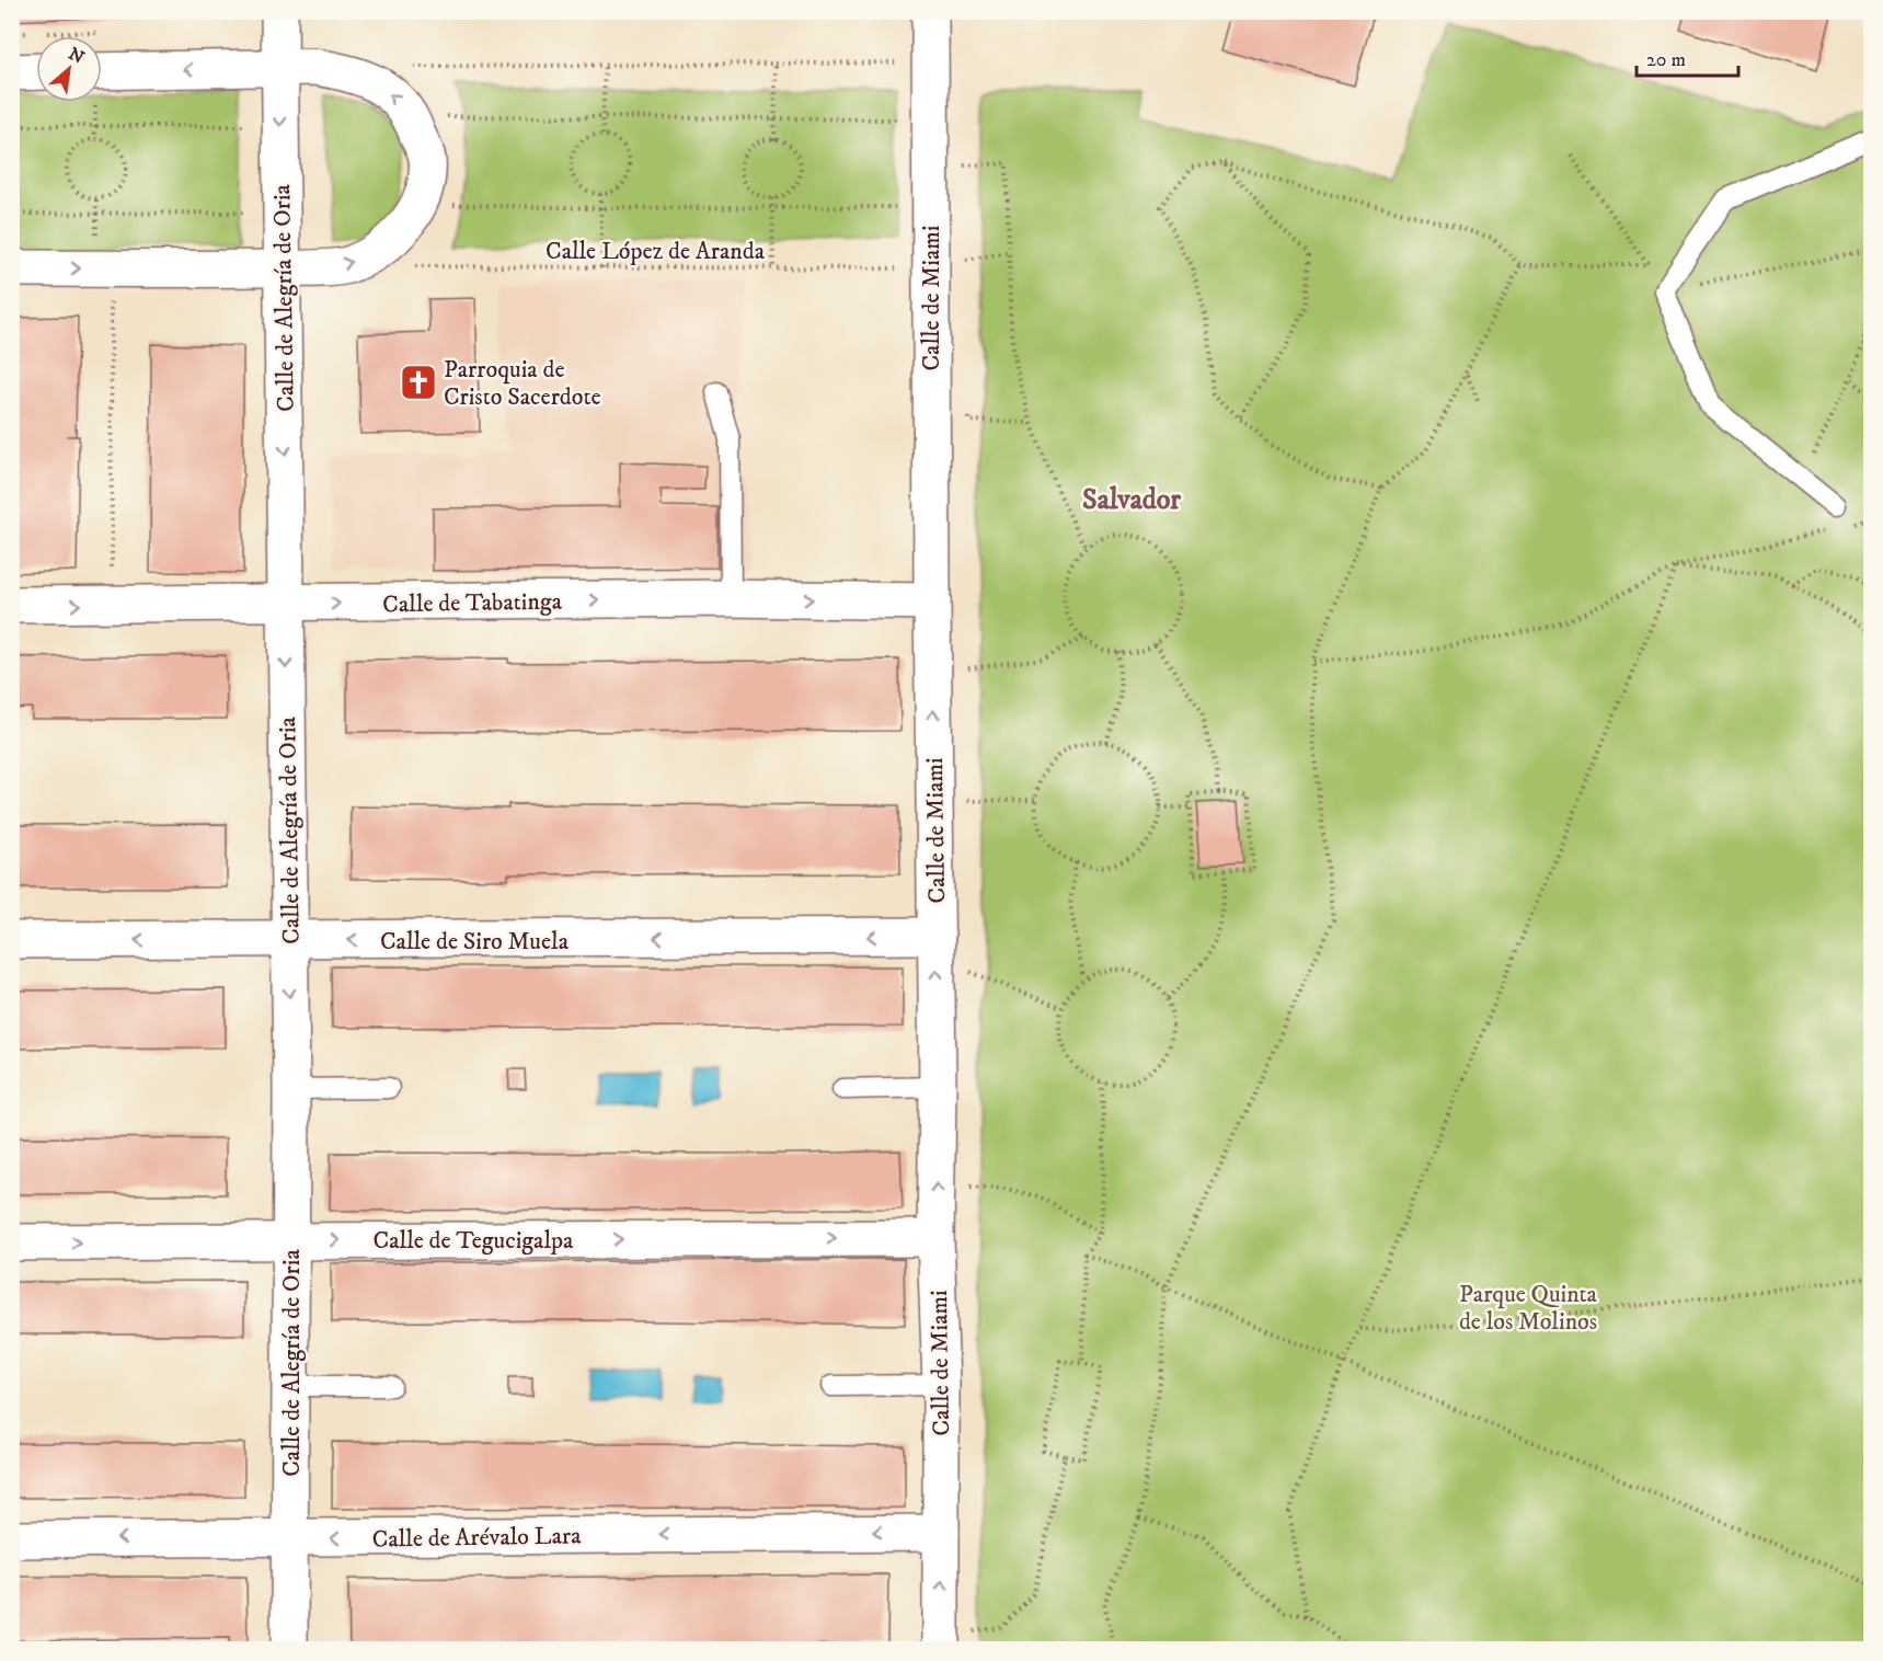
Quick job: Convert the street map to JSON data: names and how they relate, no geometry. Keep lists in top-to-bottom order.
{
  "streets": {
    "street": [
      "Calle de Alegría de Oria",
      "Calle de Miami",
      "Calle de Tabatinga",
      "Calle de Siro Muela",
      "Calle de Tegucigalpa",
      "Calle de Arévalo Lara"
    ],
    "path": ["Calle López de Aranda"]
  },
  "crossings": [
    ["Calle de Alegría de Oria", "Calle de Tabatinga"],
    ["Calle de Alegría de Oria", "Calle de Siro Muela"],
    ["Calle de Alegría de Oria", "Calle de Tegucigalpa"],
    ["Calle de Alegría de Oria", "Calle de Arévalo Lara"],
    ["Calle de Miami", "Calle de Tabatinga"],
    ["Calle de Miami", "Calle de Siro Muela"],
    ["Calle de Miami", "Calle de Tegucigalpa"],
    ["Calle de Miami", "Calle de Arévalo Lara"]
  ],
  "one_way": [
    "Calle de Alegría de Oria",
    "Calle de Miami",
    "Calle de Tabatinga",
    "Calle de Siro Muela",
    "Calle de Tegucigalpa",
    "Calle de Arévalo Lara"
  ],
  "districts": ["Salvador"],
  "parks": ["Parque Quinta de los Molinos"],
  "places": {
    "church": ["Parroquia de Cristo Sacerdote"]
  },
  "scale_bar": "20 m",
  "north": "top right"
}
